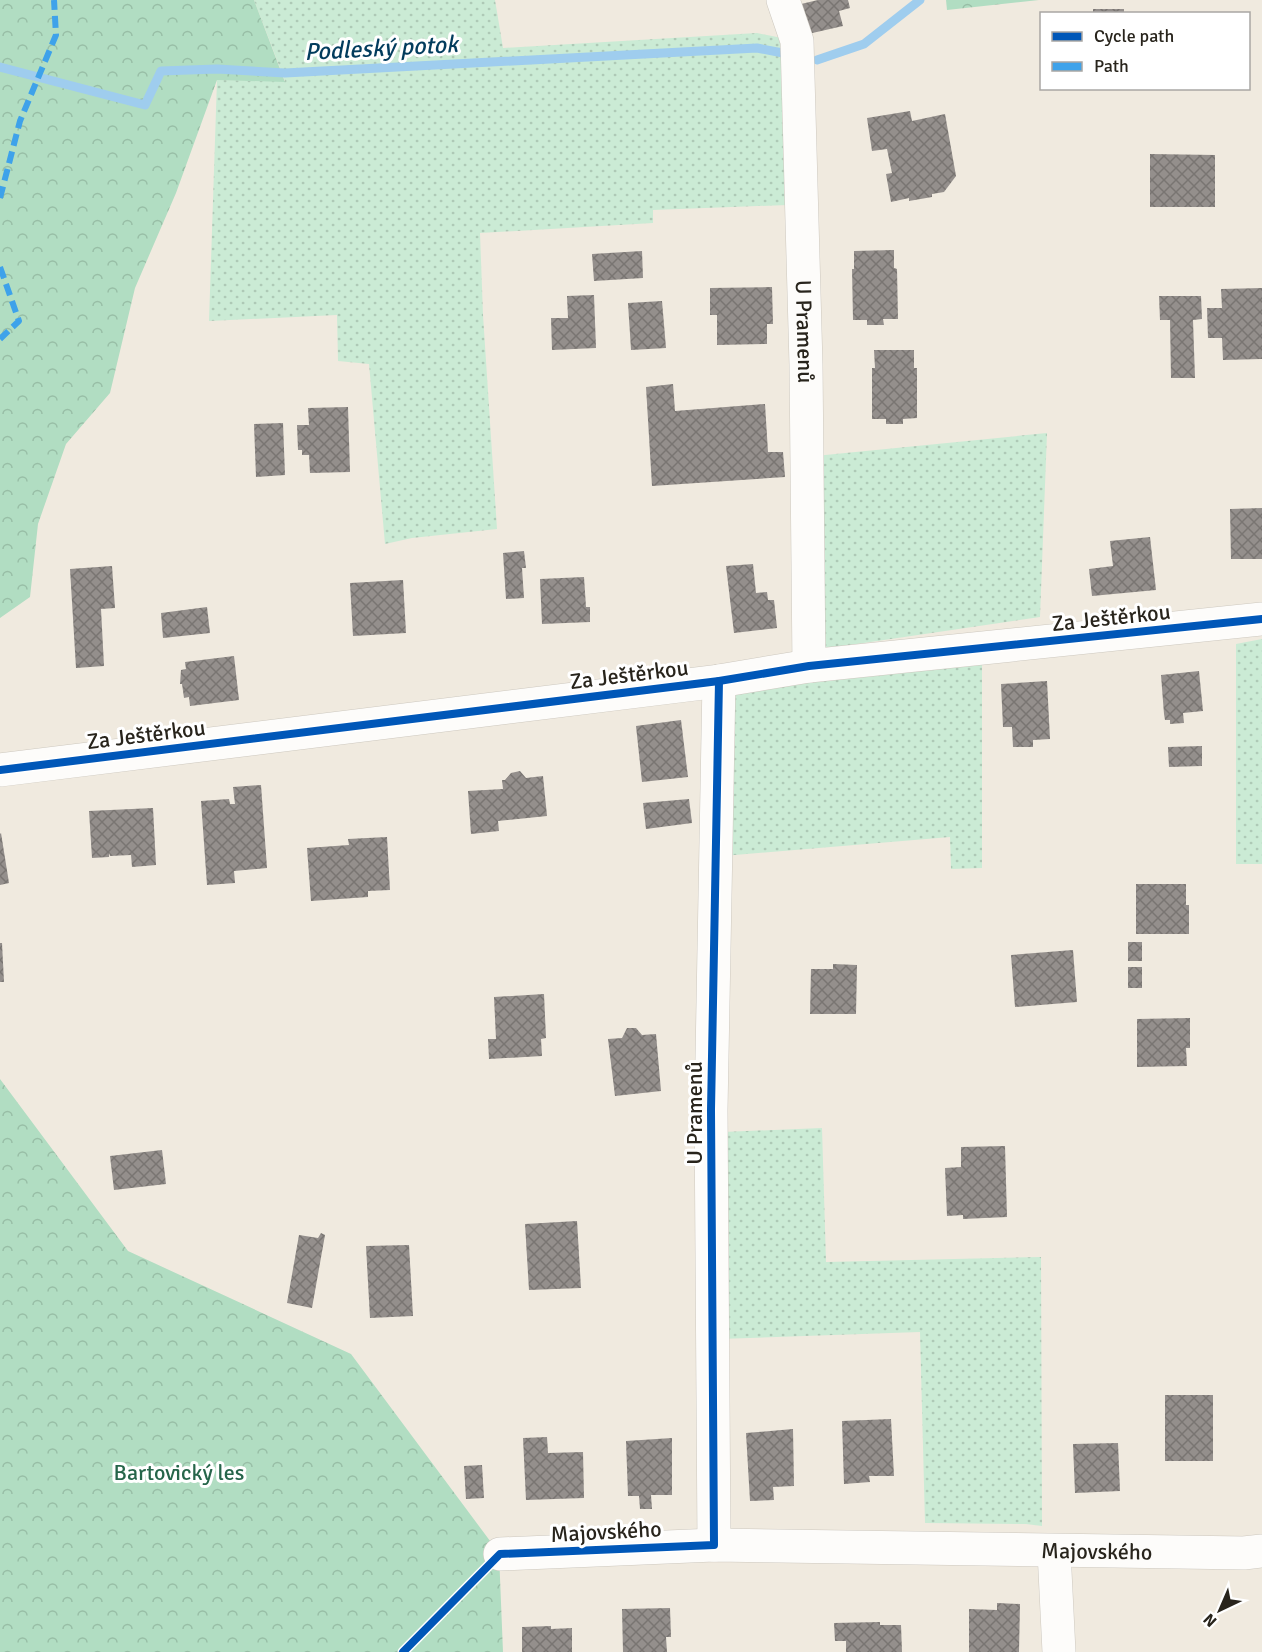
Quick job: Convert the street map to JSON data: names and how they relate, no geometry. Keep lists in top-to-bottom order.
{
  "streets": {
    "street": ["U Pramenů", "Za Ještěrkou", "Majovského"]
  },
  "crossings": [
    ["U Pramenů", "Za Ještěrkou"],
    ["U Pramenů", "Majovského"]
  ],
  "water": ["Podleský potok"],
  "parks": ["Bartovický les"],
  "legend": ["Cycle path", "Path"],
  "north": "bottom left"
}
